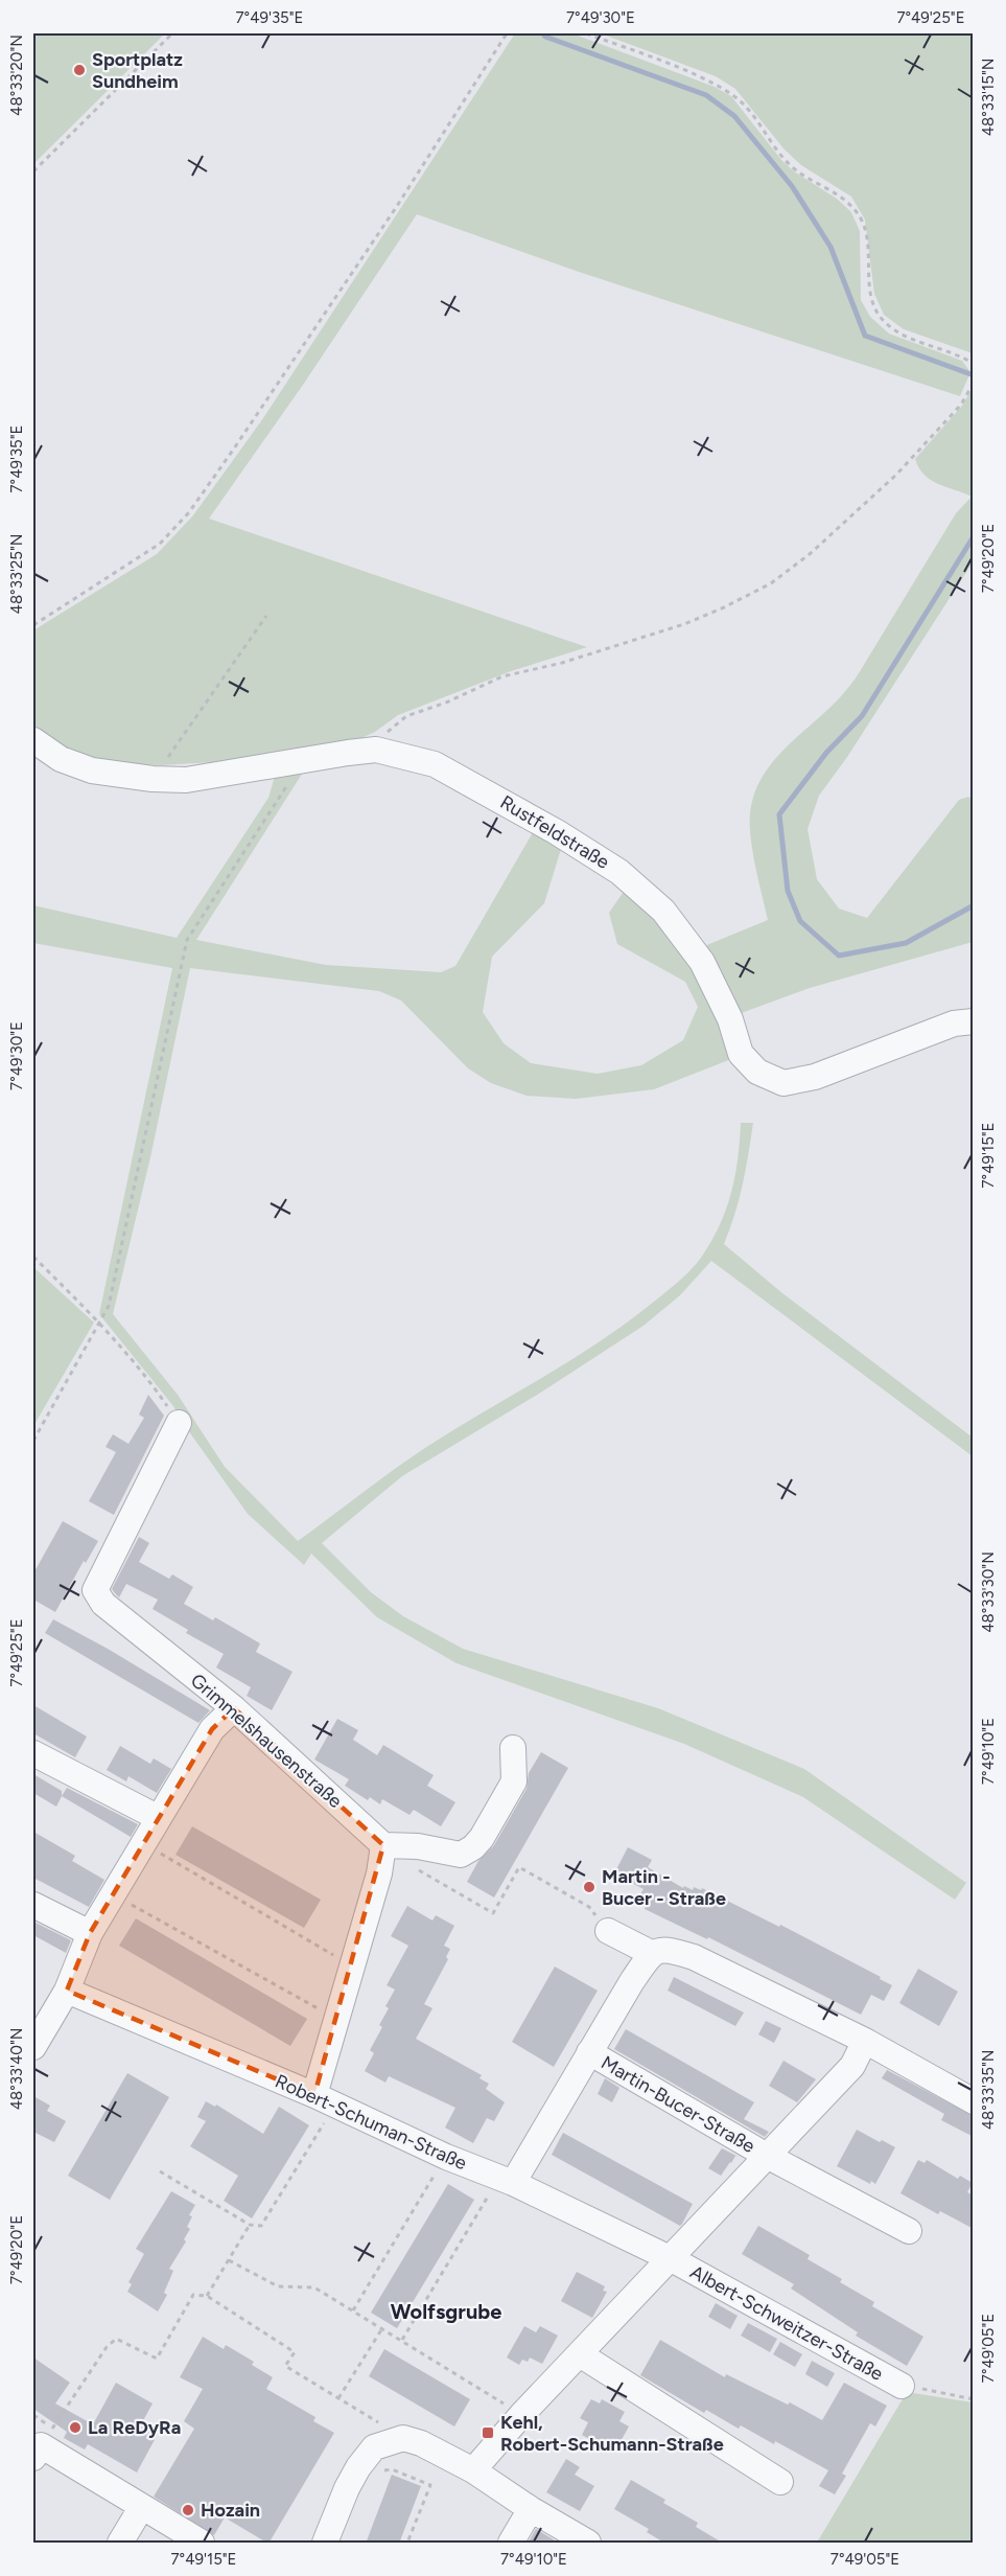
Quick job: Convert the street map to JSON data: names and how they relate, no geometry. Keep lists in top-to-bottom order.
{
  "streets": {
    "street": [
      "Rustfeldstraße",
      "Grimmelshausenstraße",
      "Martin-Bucer-Straße",
      "Robert-Schuman-Straße",
      "Albert-Schweitzer-Straße"
    ]
  },
  "crossings": [
    ["Martin-Bucer-Straße", "Robert-Schuman-Straße"],
    ["Martin-Bucer-Straße", "Albert-Schweitzer-Straße"],
    ["Robert-Schuman-Straße", "Albert-Schweitzer-Straße"]
  ],
  "districts": ["Wolfsgrube"],
  "places": {
    "other": [
      "Sportplatz Sundheim",
      "Martin - Bucer - Straße",
      "La ReDyRa",
      "Hozain"
    ],
    "transit": ["Kehl, Robert-Schumann-Straße"]
  },
  "coordinates": [
    "7°49'35\"E",
    "7°49'30\"E",
    "7°49'25\"E",
    "48°33'20\"N",
    "48°33'15\"N",
    "7°49'20\"E",
    "48°33'25\"N",
    "7°49'15\"E",
    "48°33'30\"N",
    "7°49'10\"E",
    "48°33'40\"N",
    "48°33'35\"N",
    "7°49'05\"E"
  ]
}
